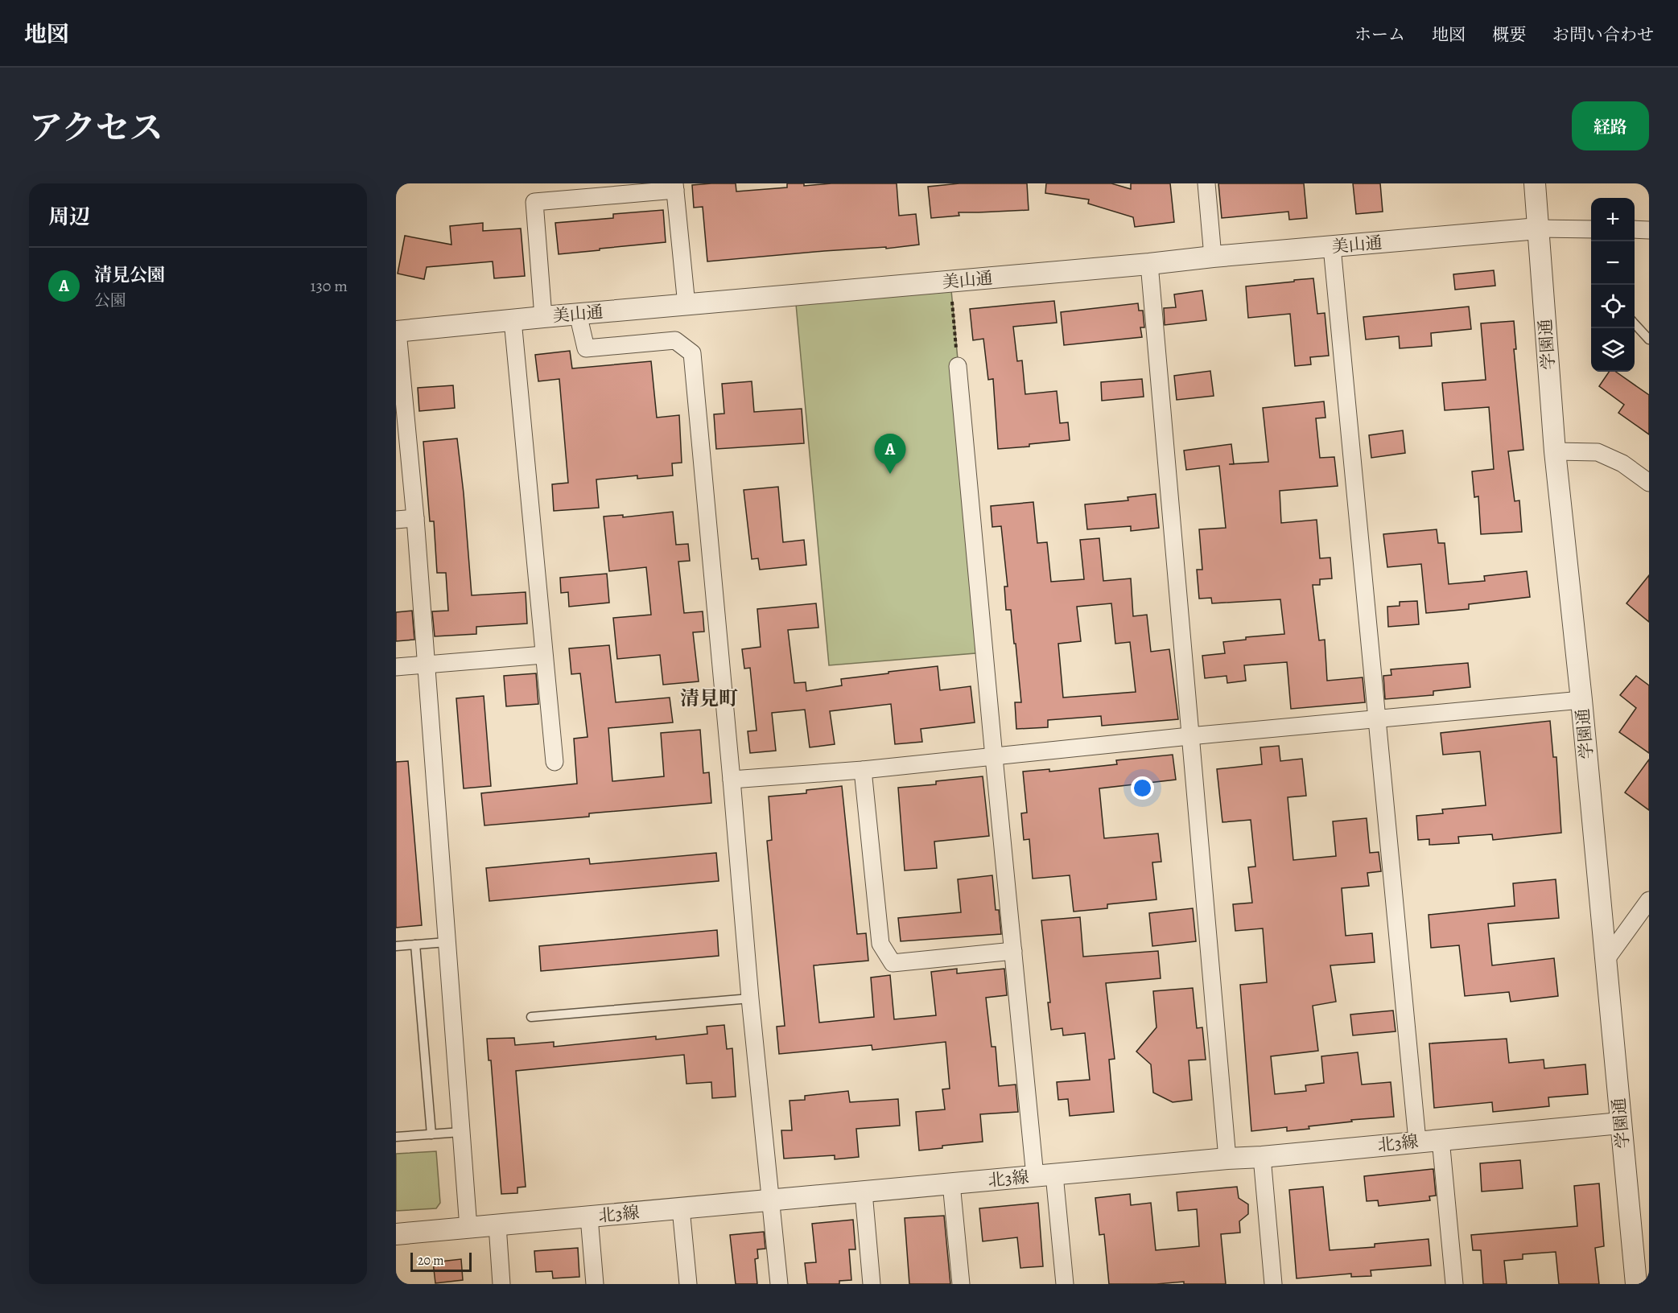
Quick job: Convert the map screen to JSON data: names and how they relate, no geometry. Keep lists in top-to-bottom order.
{
  "streets": {
    "street": ["美山通", "学園通", "北3線"]
  },
  "crossings": [
    ["美山通", "学園通"],
    ["学園通", "北3線"]
  ],
  "districts": ["清見町"],
  "scale_bar": "20 m",
  "page": {
    "header": "地図",
    "nav": [
      "ホーム",
      "地図",
      "概要",
      "お問い合わせ"
    ],
    "title": "アクセス",
    "buttons": "経路",
    "heading": "周辺",
    "map_buttons": ["+", "−"],
    "list": [
      {
        "mark": "A",
        "name": "清見公園",
        "note": "公園",
        "value": "130 m"
      }
    ],
    "pins": "A",
    "scale": "20 m"
  }
}
